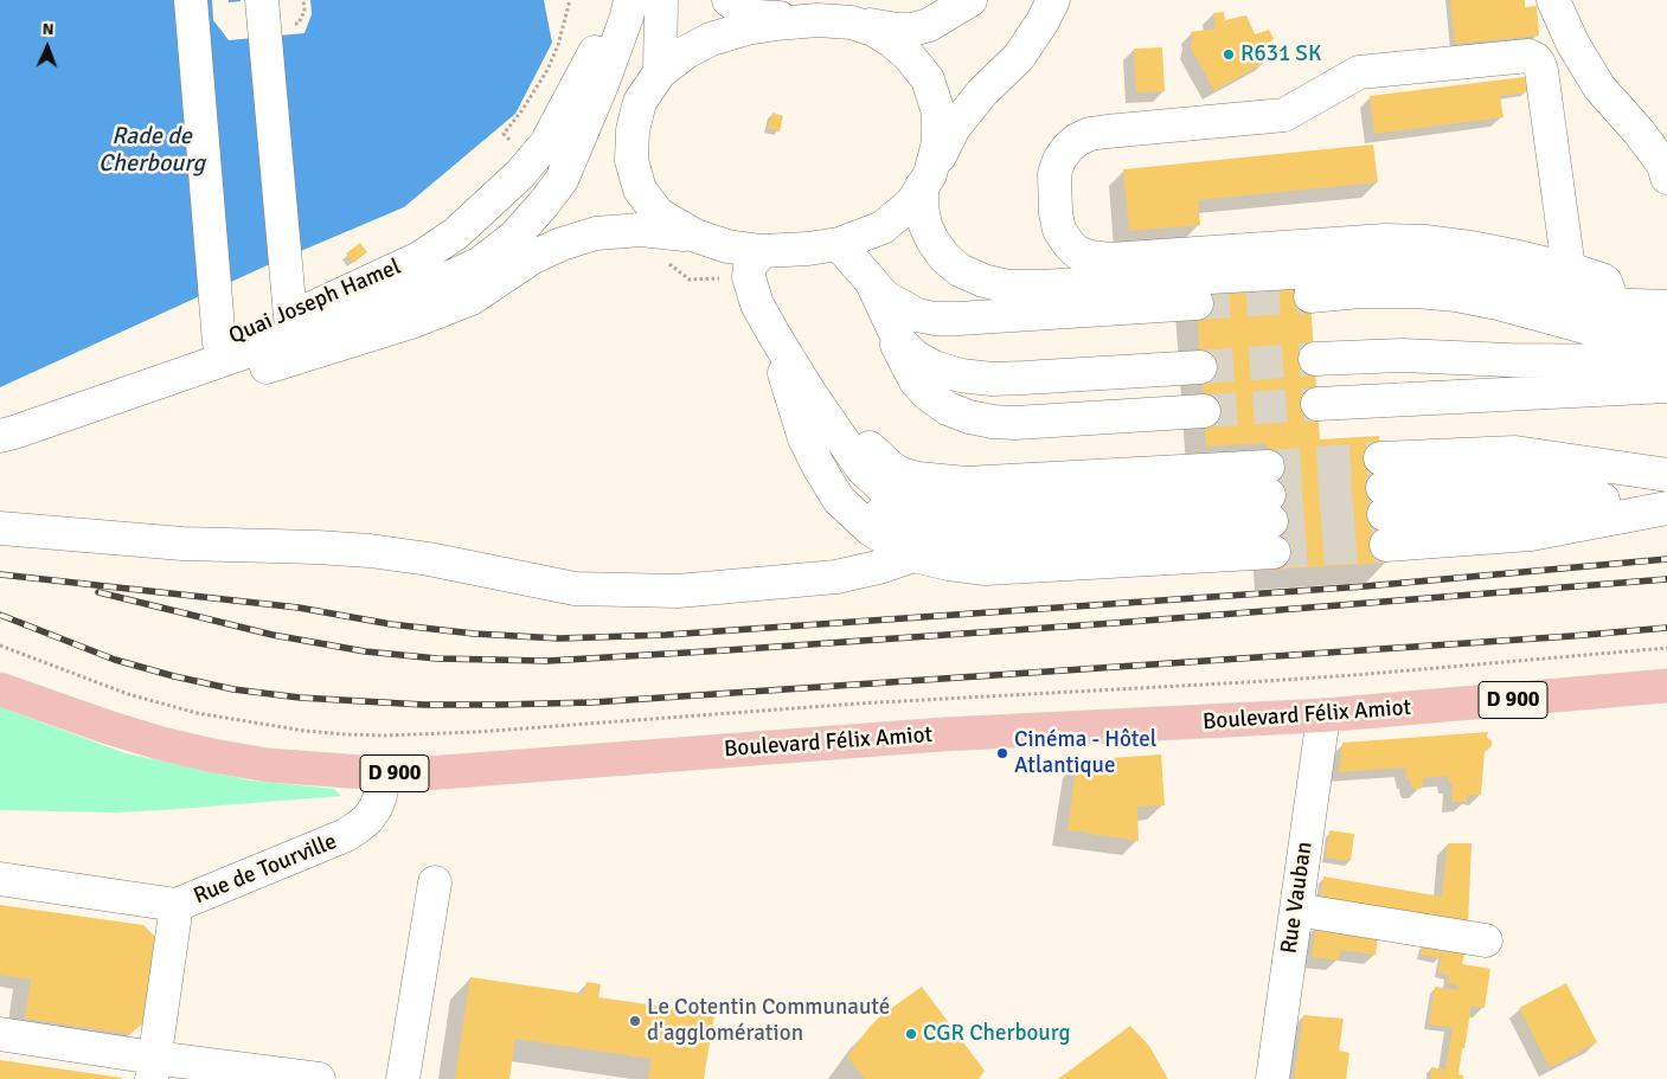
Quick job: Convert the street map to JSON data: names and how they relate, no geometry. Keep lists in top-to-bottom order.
{
  "streets": {
    "main road": ["D 900", "Boulevard Félix Amiot"],
    "street": ["Quai Joseph Hamel", "Rue de Tourville", "Rue Vauban"]
  },
  "crossings": [
    ["Boulevard Félix Amiot", "Rue de Tourville"],
    ["Boulevard Félix Amiot", "Rue Vauban"]
  ],
  "water": ["Rade de Cherbourg"],
  "places": [
    "R631 SK",
    "Cinéma - Hôtel Atlantique",
    "Le Cotentin Communauté d'agglomération",
    "CGR Cherbourg"
  ],
  "north": "top"
}
